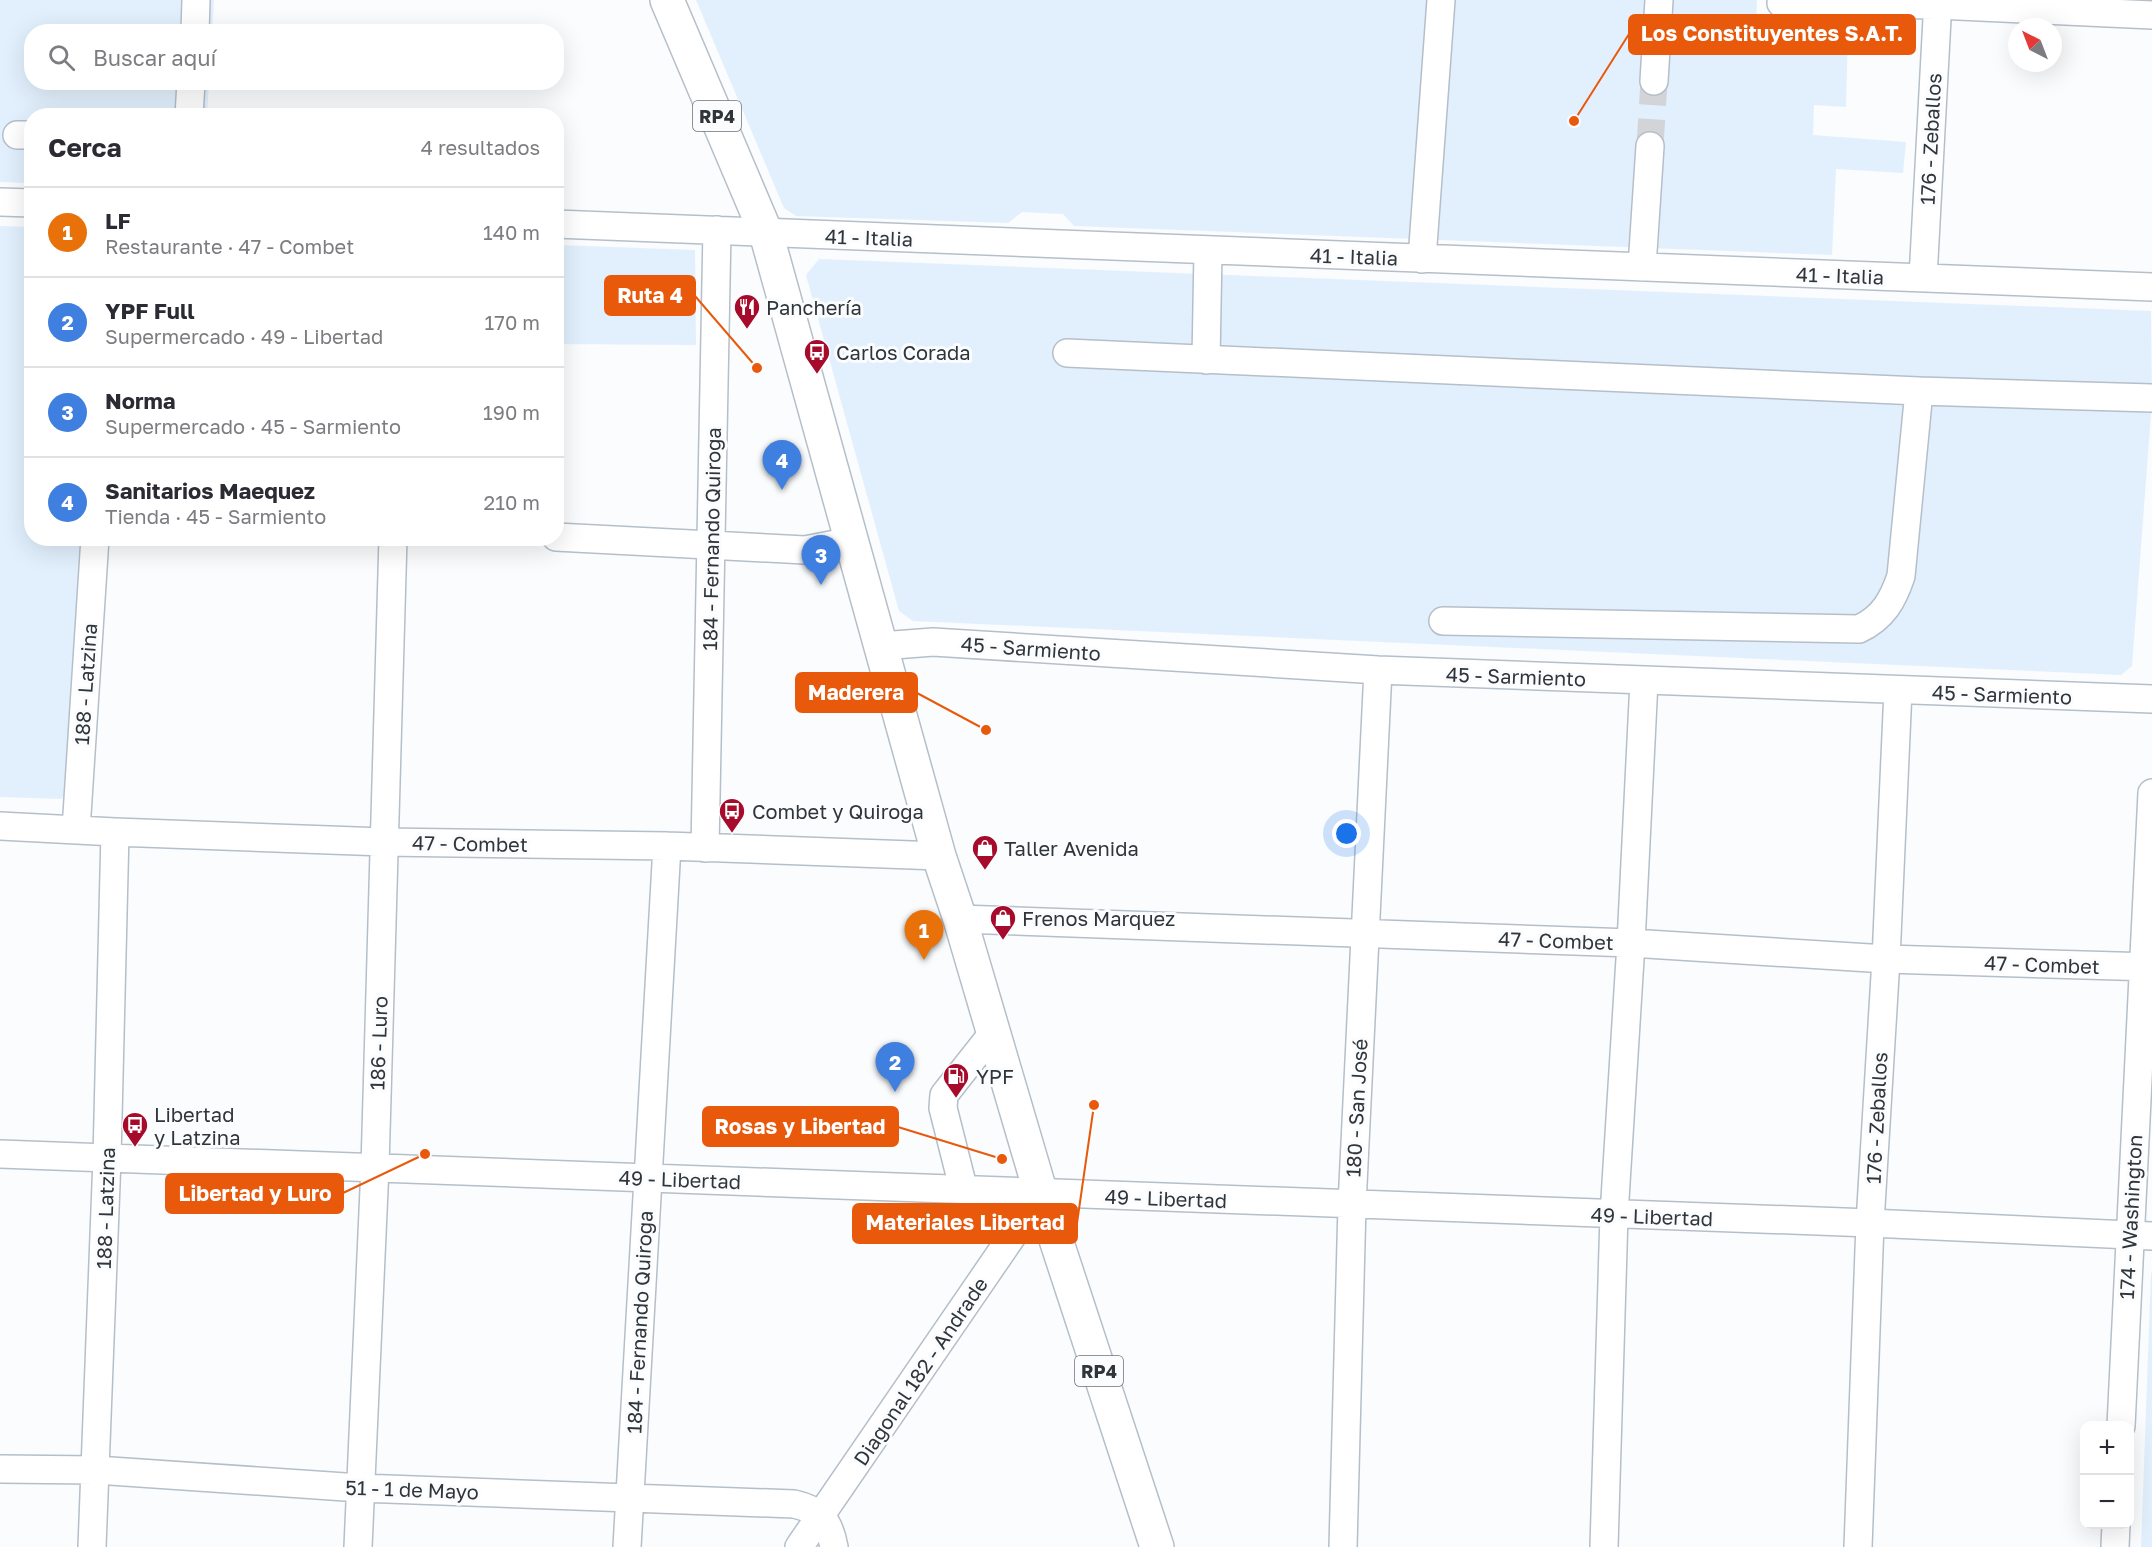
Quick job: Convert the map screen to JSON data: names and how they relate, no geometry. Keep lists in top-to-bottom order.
{
  "streets": {
    "main road": ["RP4"],
    "street": [
      "176 - Zeballos",
      "41 - Italia",
      "184 - Fernando Quiroga",
      "45 - Sarmiento",
      "188 - Latzina",
      "47 - Combet",
      "186 - Luro",
      "180 - San José",
      "49 - Libertad",
      "174 - Washington",
      "Diagonal 182 - Andrade",
      "51 - 1 de Mayo"
    ]
  },
  "crossings": [
    ["RP4", "41 - Italia"],
    ["RP4", "45 - Sarmiento"],
    ["RP4", "47 - Combet"],
    ["RP4", "49 - Libertad"],
    ["RP4", "Diagonal 182 - Andrade"],
    ["176 - Zeballos", "41 - Italia"],
    ["176 - Zeballos", "45 - Sarmiento"],
    ["176 - Zeballos", "47 - Combet"],
    ["176 - Zeballos", "49 - Libertad"],
    ["41 - Italia", "184 - Fernando Quiroga"],
    ["184 - Fernando Quiroga", "47 - Combet"],
    ["184 - Fernando Quiroga", "49 - Libertad"],
    ["184 - Fernando Quiroga", "51 - 1 de Mayo"],
    ["45 - Sarmiento", "180 - San José"],
    ["188 - Latzina", "47 - Combet"],
    ["188 - Latzina", "49 - Libertad"],
    ["188 - Latzina", "51 - 1 de Mayo"],
    ["47 - Combet", "186 - Luro"],
    ["47 - Combet", "180 - San José"],
    ["47 - Combet", "174 - Washington"],
    ["186 - Luro", "49 - Libertad"],
    ["186 - Luro", "51 - 1 de Mayo"],
    ["180 - San José", "49 - Libertad"],
    ["49 - Libertad", "174 - Washington"],
    ["49 - Libertad", "Diagonal 182 - Andrade"],
    ["Diagonal 182 - Andrade", "51 - 1 de Mayo"]
  ],
  "places": {
    "other": [
      "Los Constituyentes S.A.T.",
      "Ruta 4",
      "Maderera",
      "Materiales Libertad",
      "Libertad y Luro",
      "Rosas y Libertad"
    ],
    "restaurant": ["Panchería"],
    "bus stop": ["Carlos Corada", "Combet y Quiroga", "Libertad y Latzina"],
    "shop": ["Taller Avenida", "Frenos Marquez"],
    "fuel station": ["YPF"]
  },
  "north": "top left",
  "page": {
    "search": "Buscar aquí",
    "heading": ["Cerca", "4 resultados"],
    "list": [
      {
        "mark": "1",
        "name": "LF",
        "note": "Restaurante · 47 - Combet",
        "value": "140 m"
      },
      {
        "mark": "2",
        "name": "YPF Full",
        "note": "Supermercado · 49 - Libertad",
        "value": "170 m"
      },
      {
        "mark": "3",
        "name": "Norma",
        "note": "Supermercado · 45 - Sarmiento",
        "value": "190 m"
      },
      {
        "mark": "4",
        "name": "Sanitarios Maequez",
        "note": "Tienda · 45 - Sarmiento",
        "value": "210 m"
      }
    ],
    "pins": [
      "4",
      "3",
      "1",
      "2"
    ],
    "map_buttons": ["+", "−"]
  }
}
